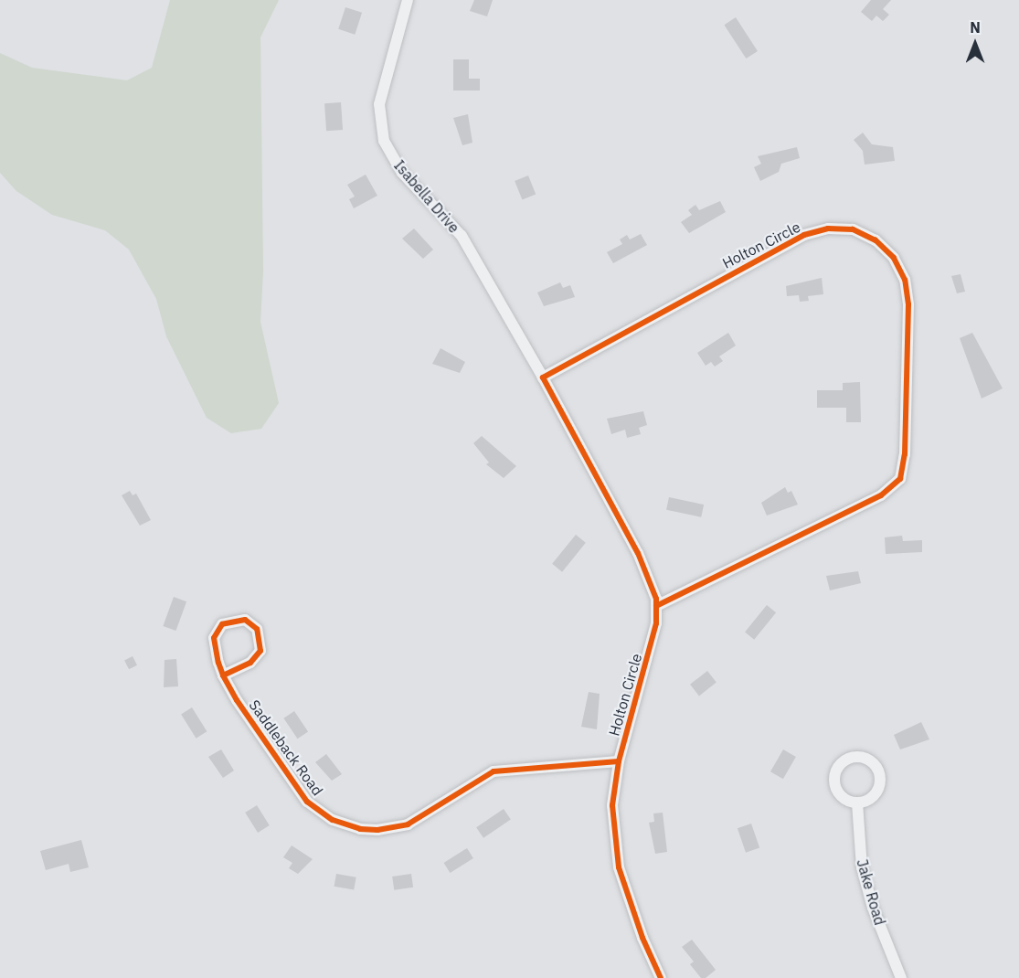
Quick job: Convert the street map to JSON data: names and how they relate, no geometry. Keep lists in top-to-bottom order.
{
  "streets": {
    "street": [
      "Isabella Drive",
      "Holton Circle",
      "Saddleback Road",
      "Jake Road"
    ]
  },
  "crossings": [
    ["Isabella Drive", "Holton Circle"],
    ["Holton Circle", "Saddleback Road"]
  ],
  "north": "top"
}
